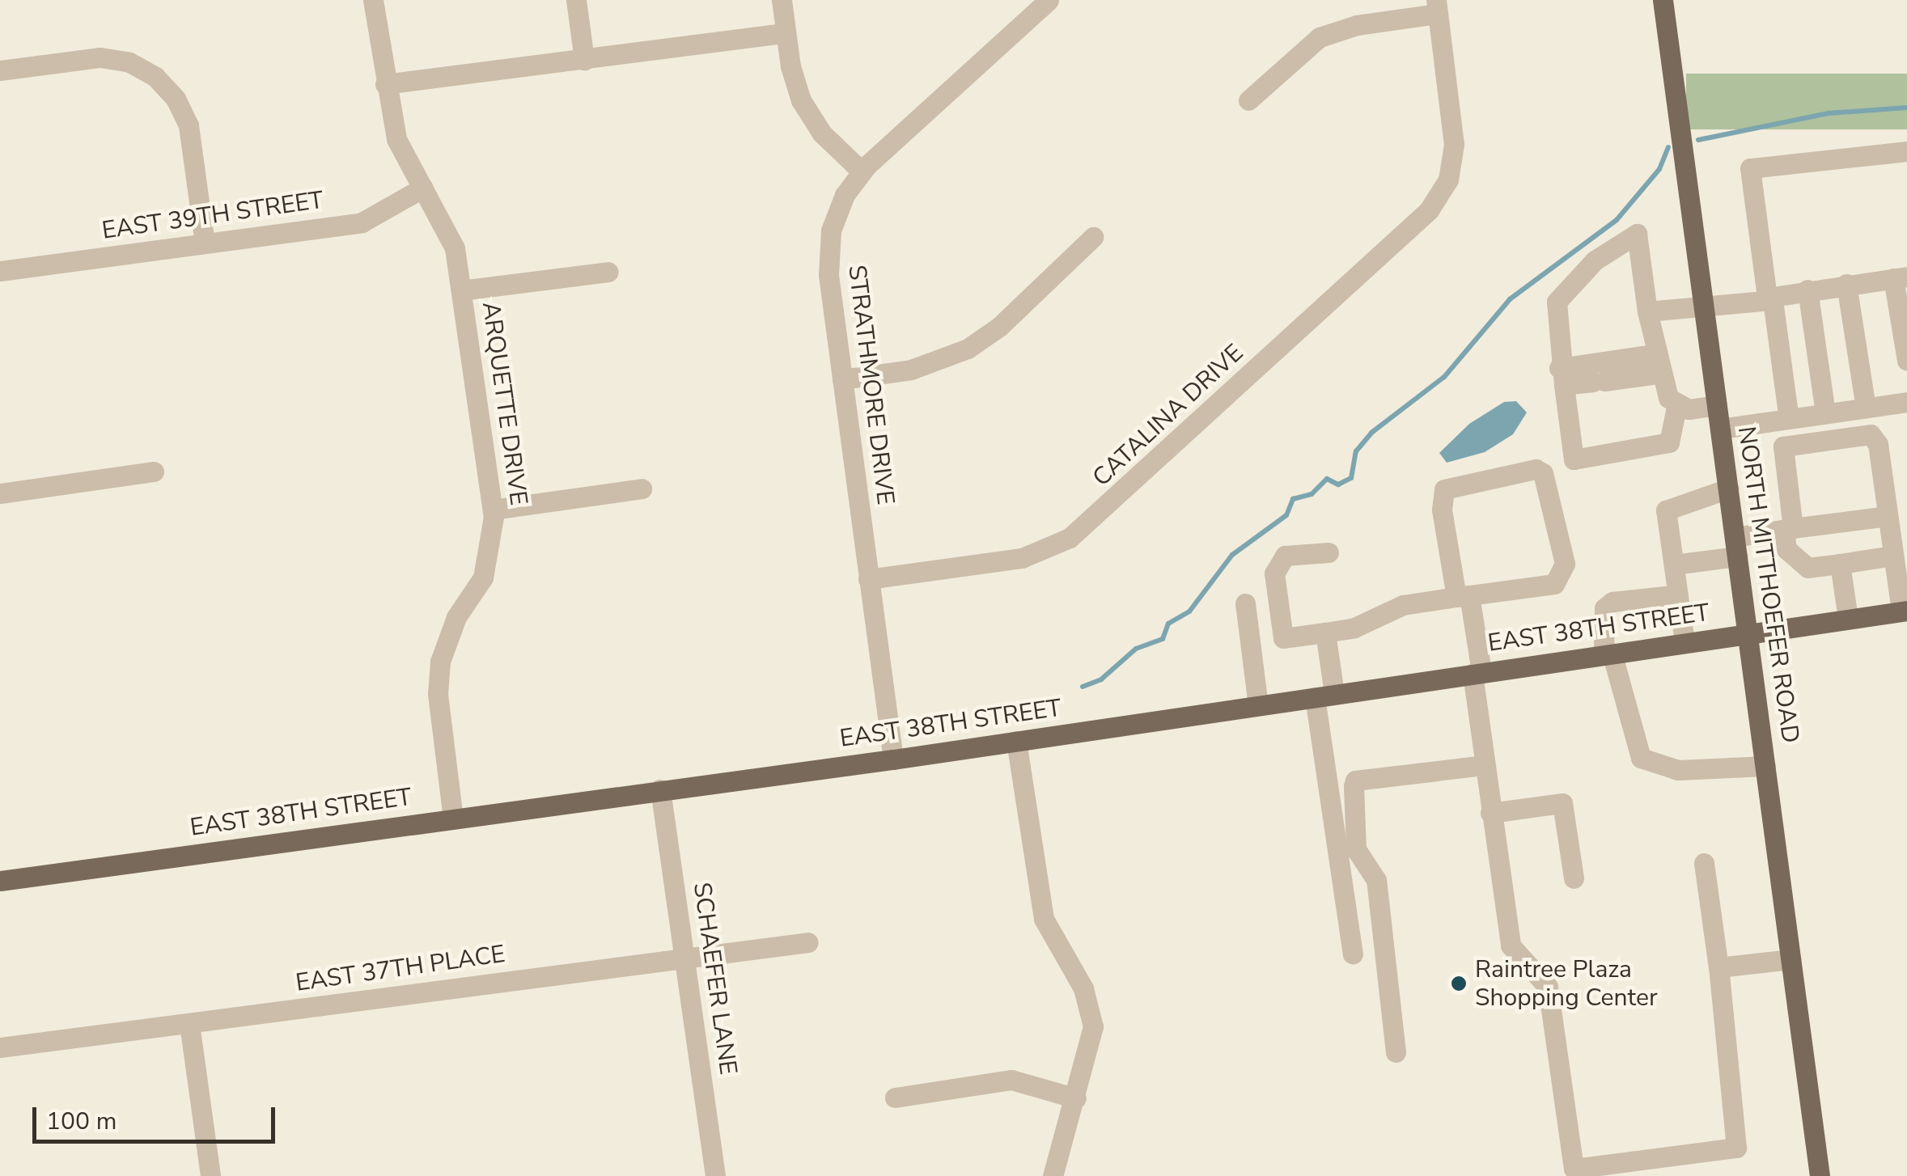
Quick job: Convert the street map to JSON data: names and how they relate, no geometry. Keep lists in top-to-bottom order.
{
  "streets": {
    "main road": ["NORTH MITTHOEFER ROAD", "EAST 38TH STREET"],
    "street": [
      "EAST 39TH STREET",
      "STRATHMORE DRIVE",
      "ARQUETTE DRIVE",
      "CATALINA DRIVE",
      "EAST 37TH PLACE",
      "SCHAEFER LANE"
    ]
  },
  "crossings": [
    ["EAST 39TH STREET", "ARQUETTE DRIVE"],
    ["STRATHMORE DRIVE", "CATALINA DRIVE"],
    ["STRATHMORE DRIVE", "EAST 38TH STREET"],
    ["ARQUETTE DRIVE", "EAST 38TH STREET"],
    ["NORTH MITTHOEFER ROAD", "EAST 38TH STREET"],
    ["EAST 38TH STREET", "SCHAEFER LANE"],
    ["EAST 37TH PLACE", "SCHAEFER LANE"]
  ],
  "places": ["Raintree Plaza Shopping Center"],
  "scale_bar": "100 m"
}
